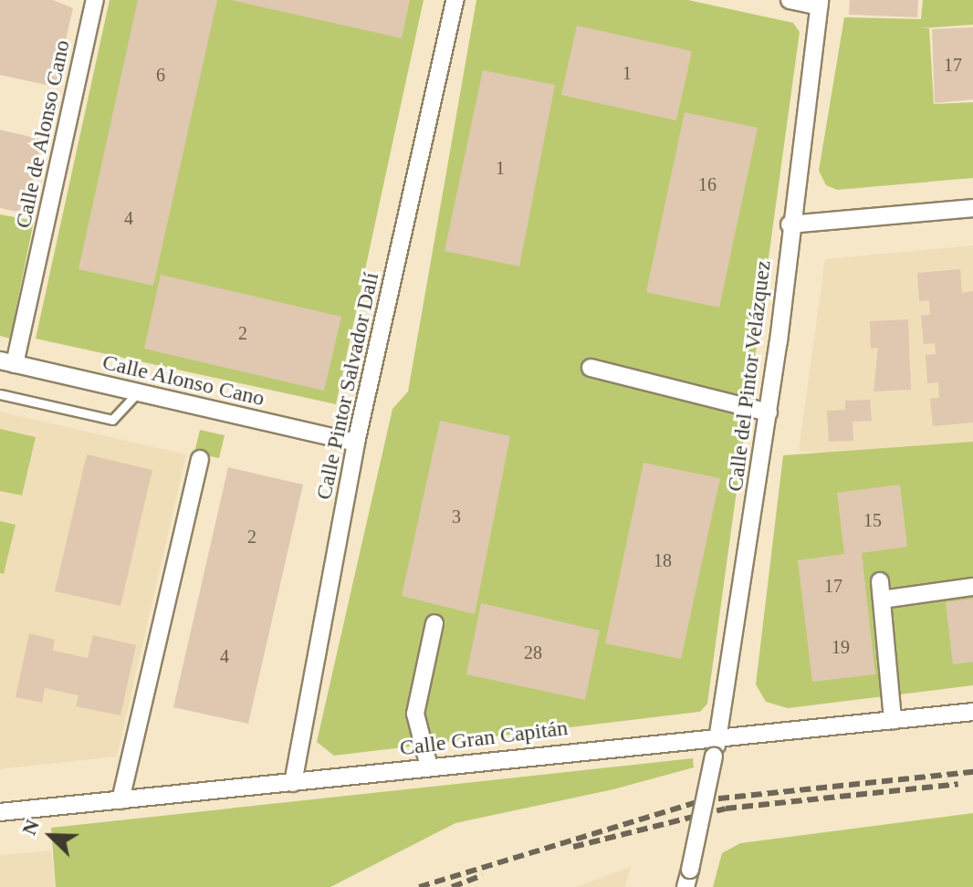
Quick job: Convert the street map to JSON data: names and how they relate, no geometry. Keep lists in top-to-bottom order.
{
  "streets": {
    "street": [
      "Calle de Alonso Cano",
      "Calle del Pintor Velázquez",
      "Calle Alonso Cano",
      "Calle Pintor Salvador Dalí",
      "Calle Gran Capitán"
    ]
  },
  "crossings": [
    ["Calle de Alonso Cano", "Calle Alonso Cano"],
    ["Calle del Pintor Velázquez", "Calle Gran Capitán"],
    ["Calle Alonso Cano", "Calle Pintor Salvador Dalí"],
    ["Calle Pintor Salvador Dalí", "Calle Gran Capitán"]
  ],
  "house_numbers": [
    "17",
    "1",
    "6",
    "1",
    "16",
    "4",
    "2",
    "3",
    "15",
    "2",
    "18",
    "17",
    "19",
    "28",
    "4"
  ],
  "north": "top left"
}
